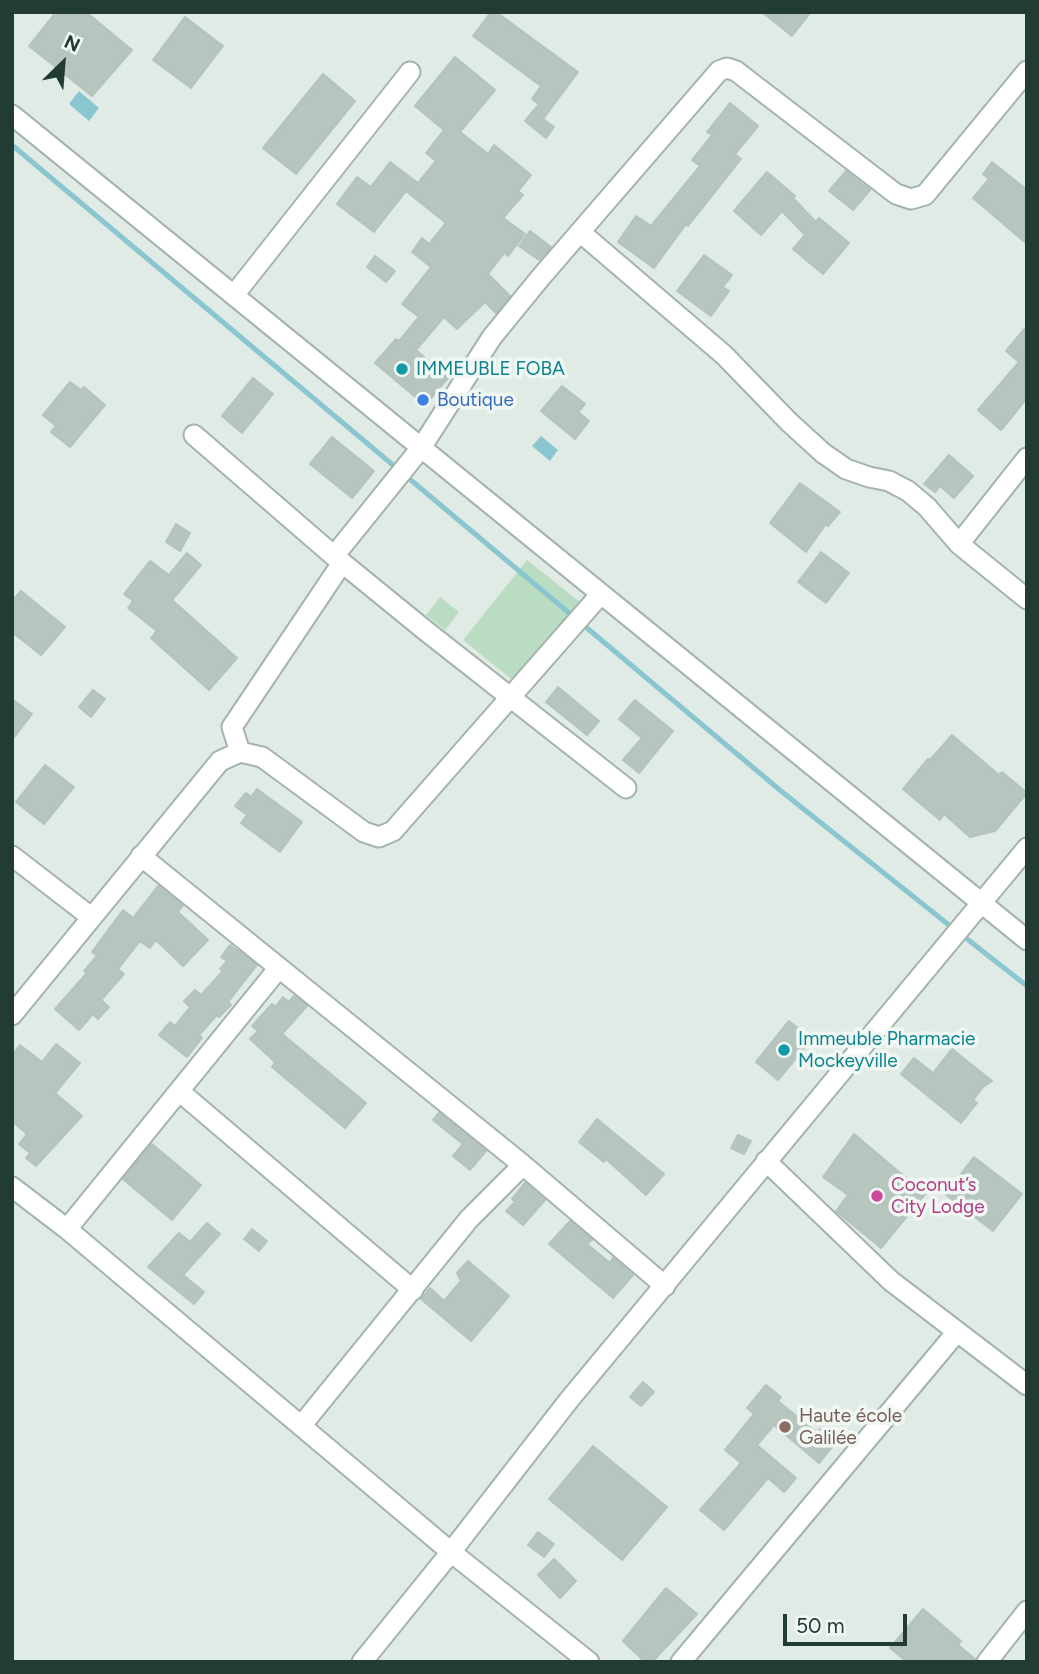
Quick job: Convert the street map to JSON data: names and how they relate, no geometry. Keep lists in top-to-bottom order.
{
  "places": [
    "IMMEUBLE FOBA",
    "Boutique",
    "Immeuble Pharmacie Mockeyville",
    "Coconut’s City Lodge",
    "Haute école Galilée"
  ],
  "scale_bar": "50 m",
  "north": "top right"
}
